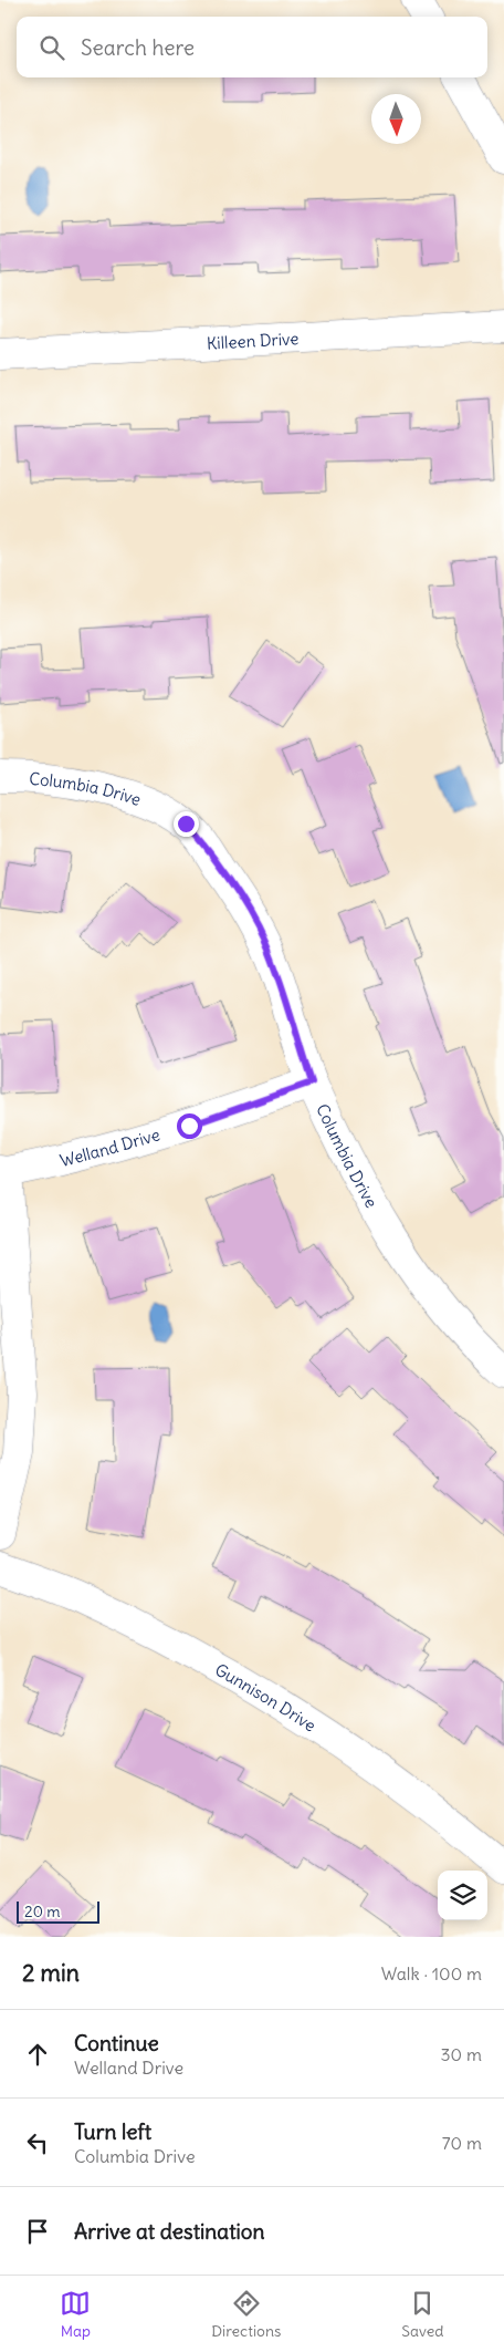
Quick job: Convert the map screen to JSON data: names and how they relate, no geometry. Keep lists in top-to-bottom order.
{
  "streets": {
    "street": [
      "Killeen Drive",
      "Columbia Drive",
      "Welland Drive",
      "Gunnison Drive"
    ]
  },
  "crossings": [
    ["Columbia Drive", "Welland Drive"]
  ],
  "scale_bar": "20 m",
  "north": "bottom",
  "page": {
    "search": "Search here",
    "scale": "20 m",
    "heading": ["2 min", "Walk · 100 m"],
    "list": [
      ["Continue", "Welland Drive", "30 m"],
      ["Turn left", "Columbia Drive", "70 m"],
      "Arrive at destination"
    ],
    "nav": ["Map", "Directions", "Saved"]
  }
}
